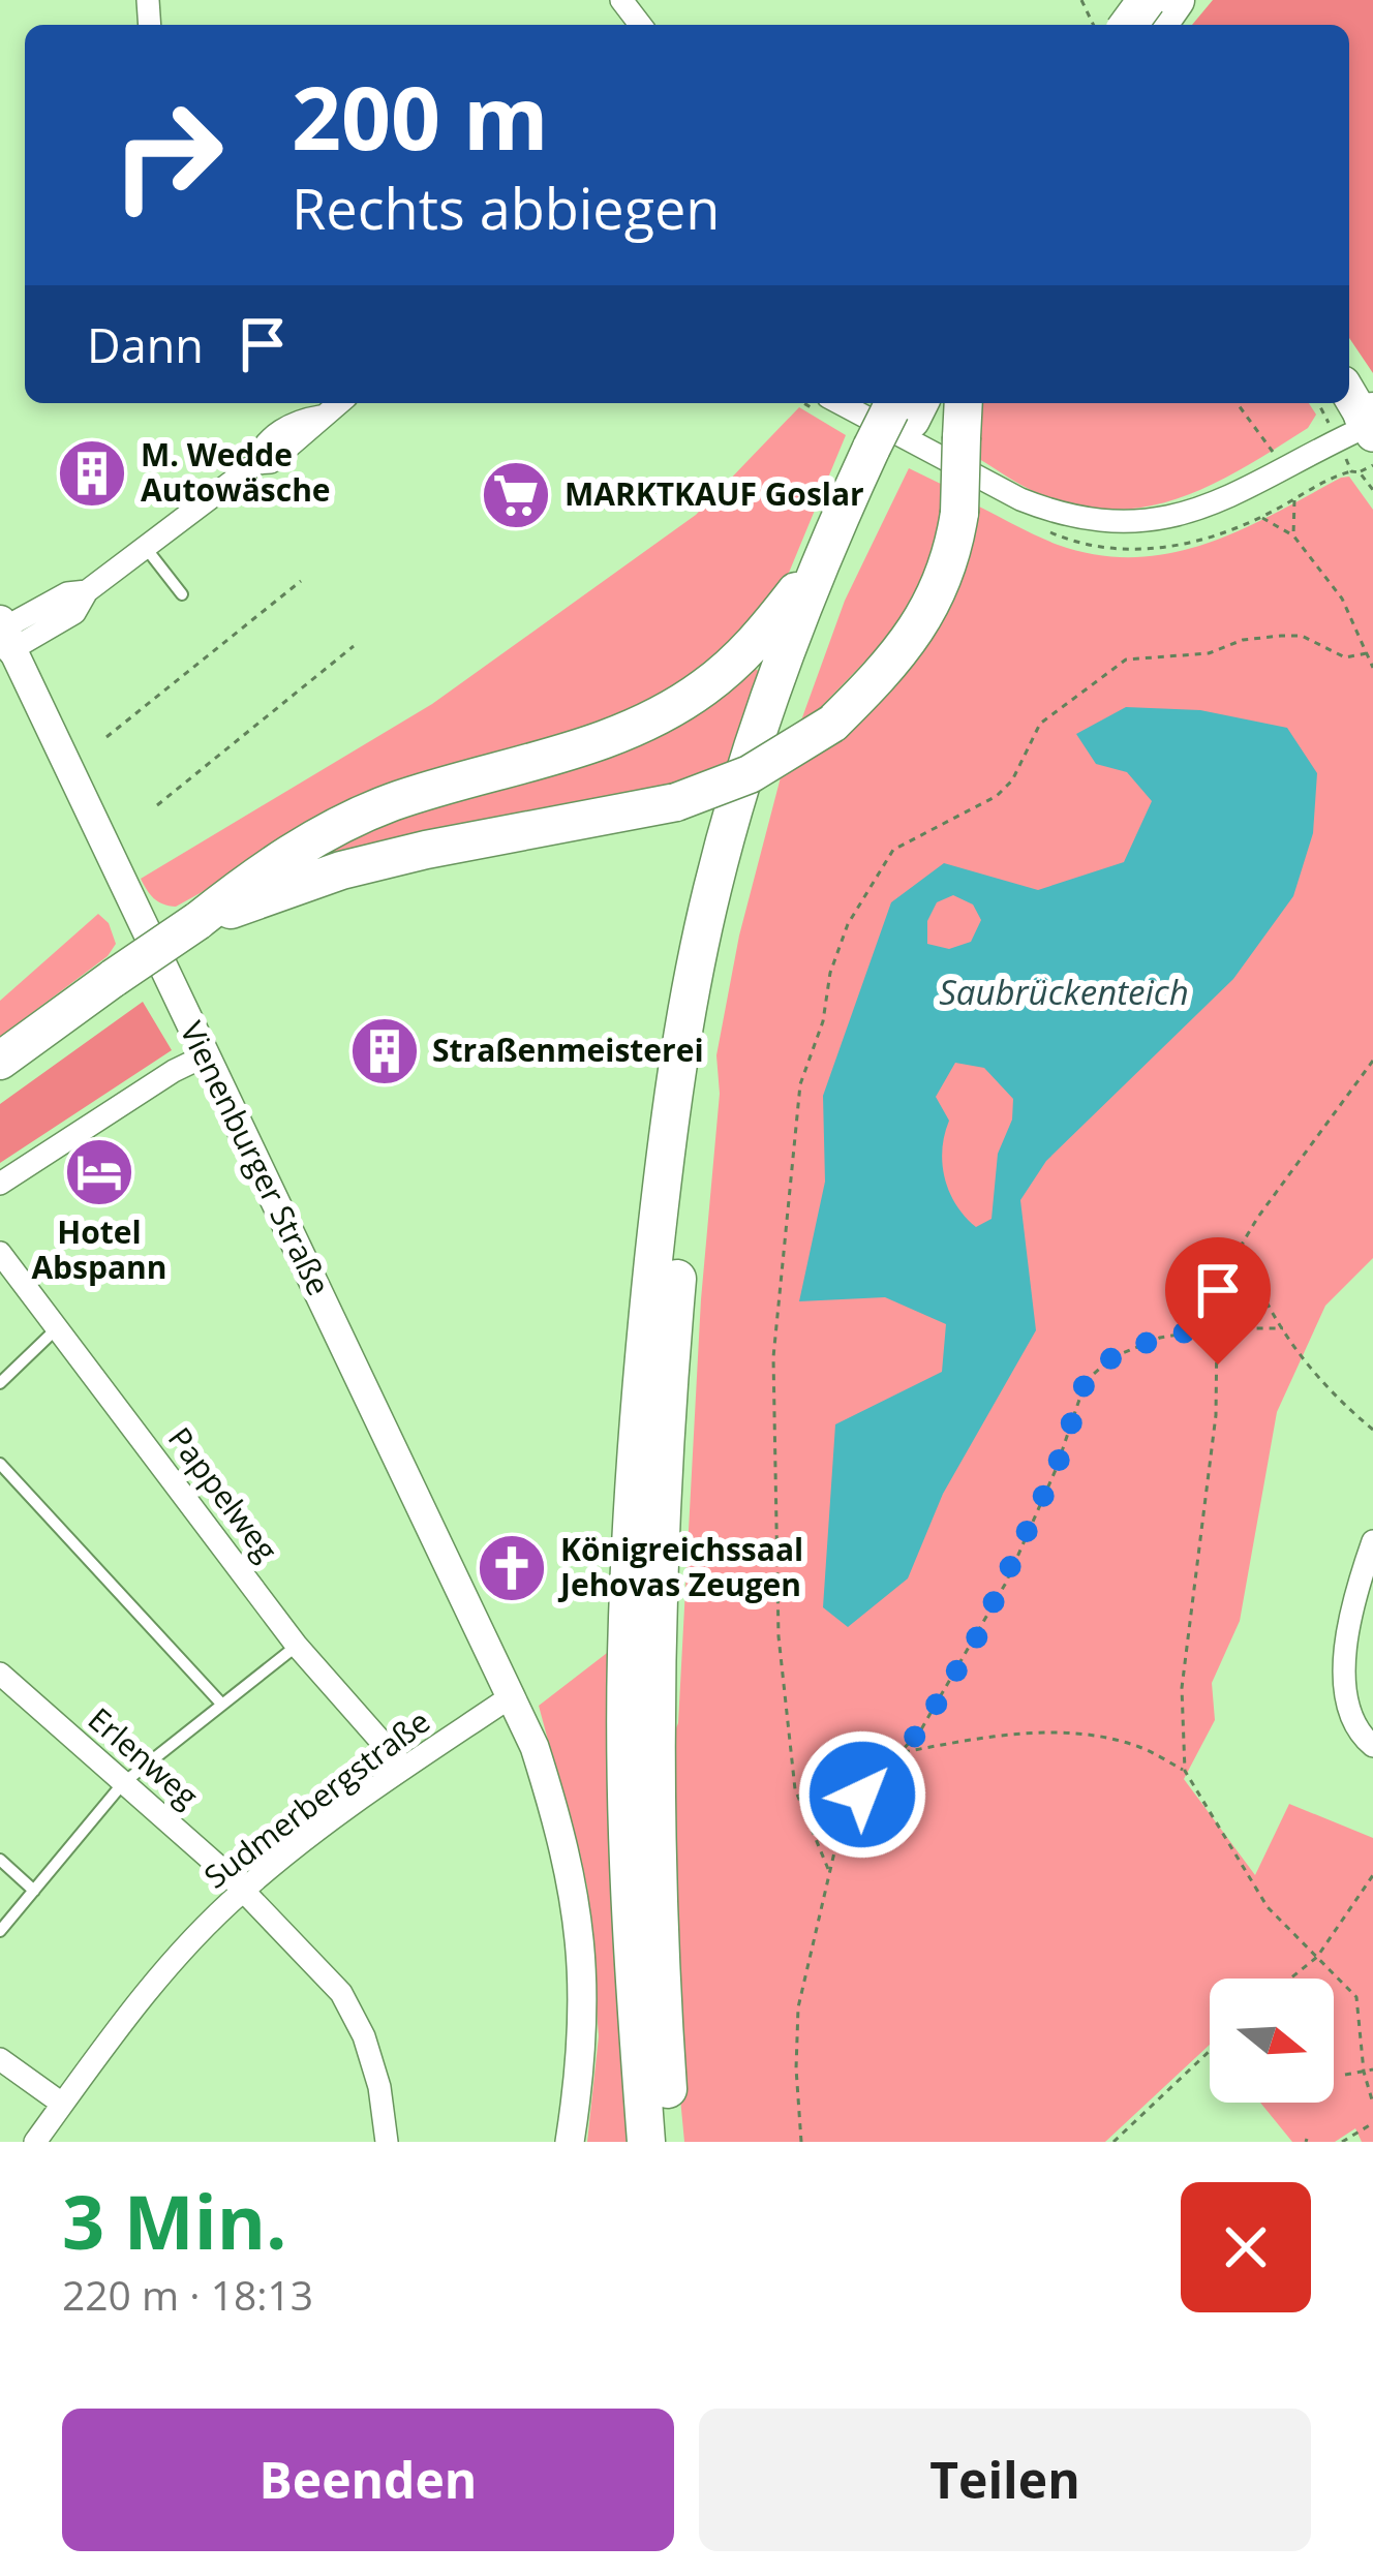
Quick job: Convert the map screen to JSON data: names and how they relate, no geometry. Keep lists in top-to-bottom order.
{
  "streets": {
    "street": [
      "Vienenburger Straße",
      "Pappelweg",
      "Erlenweg",
      "Sudmerbergstraße"
    ]
  },
  "crossings": [
    ["Vienenburger Straße", "Sudmerbergstraße"],
    ["Pappelweg", "Sudmerbergstraße"],
    ["Erlenweg", "Sudmerbergstraße"]
  ],
  "water": ["Saubrückenteich"],
  "places": {
    "building": ["M. Wedde Autowäsche", "Straßenmeisterei"],
    "supermarket": ["MARKTKAUF Goslar"],
    "hotel": ["Hotel Abspann"],
    "church": ["Königreichssaal Jehovas Zeugen"]
  },
  "north": "right",
  "page": {
    "turn": ["200 m", "Rechts abbiegen"],
    "then": "Dann",
    "heading": ["3 Min.", "220 m · 18:13"],
    "buttons": ["Beenden", "Teilen"]
  }
}
